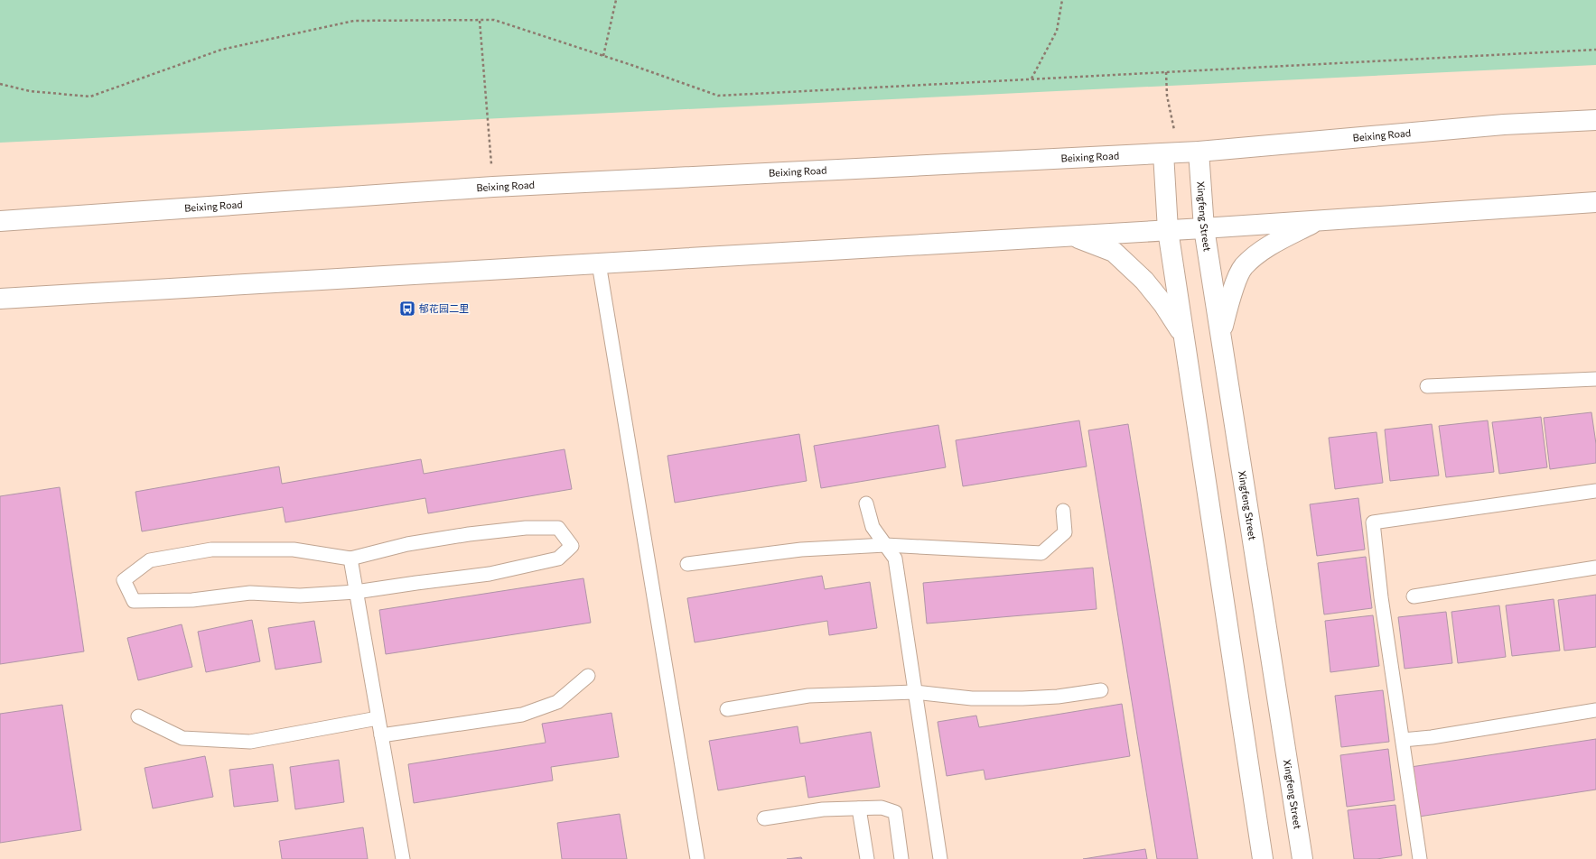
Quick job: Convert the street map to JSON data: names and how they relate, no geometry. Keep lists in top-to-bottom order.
{
  "streets": {
    "main road": ["Beixing Road", "Xingfeng Street"]
  },
  "crossings": [
    ["Beixing Road", "Xingfeng Street"]
  ],
  "places": {
    "bus stop": ["郁花园二里"]
  }
}
